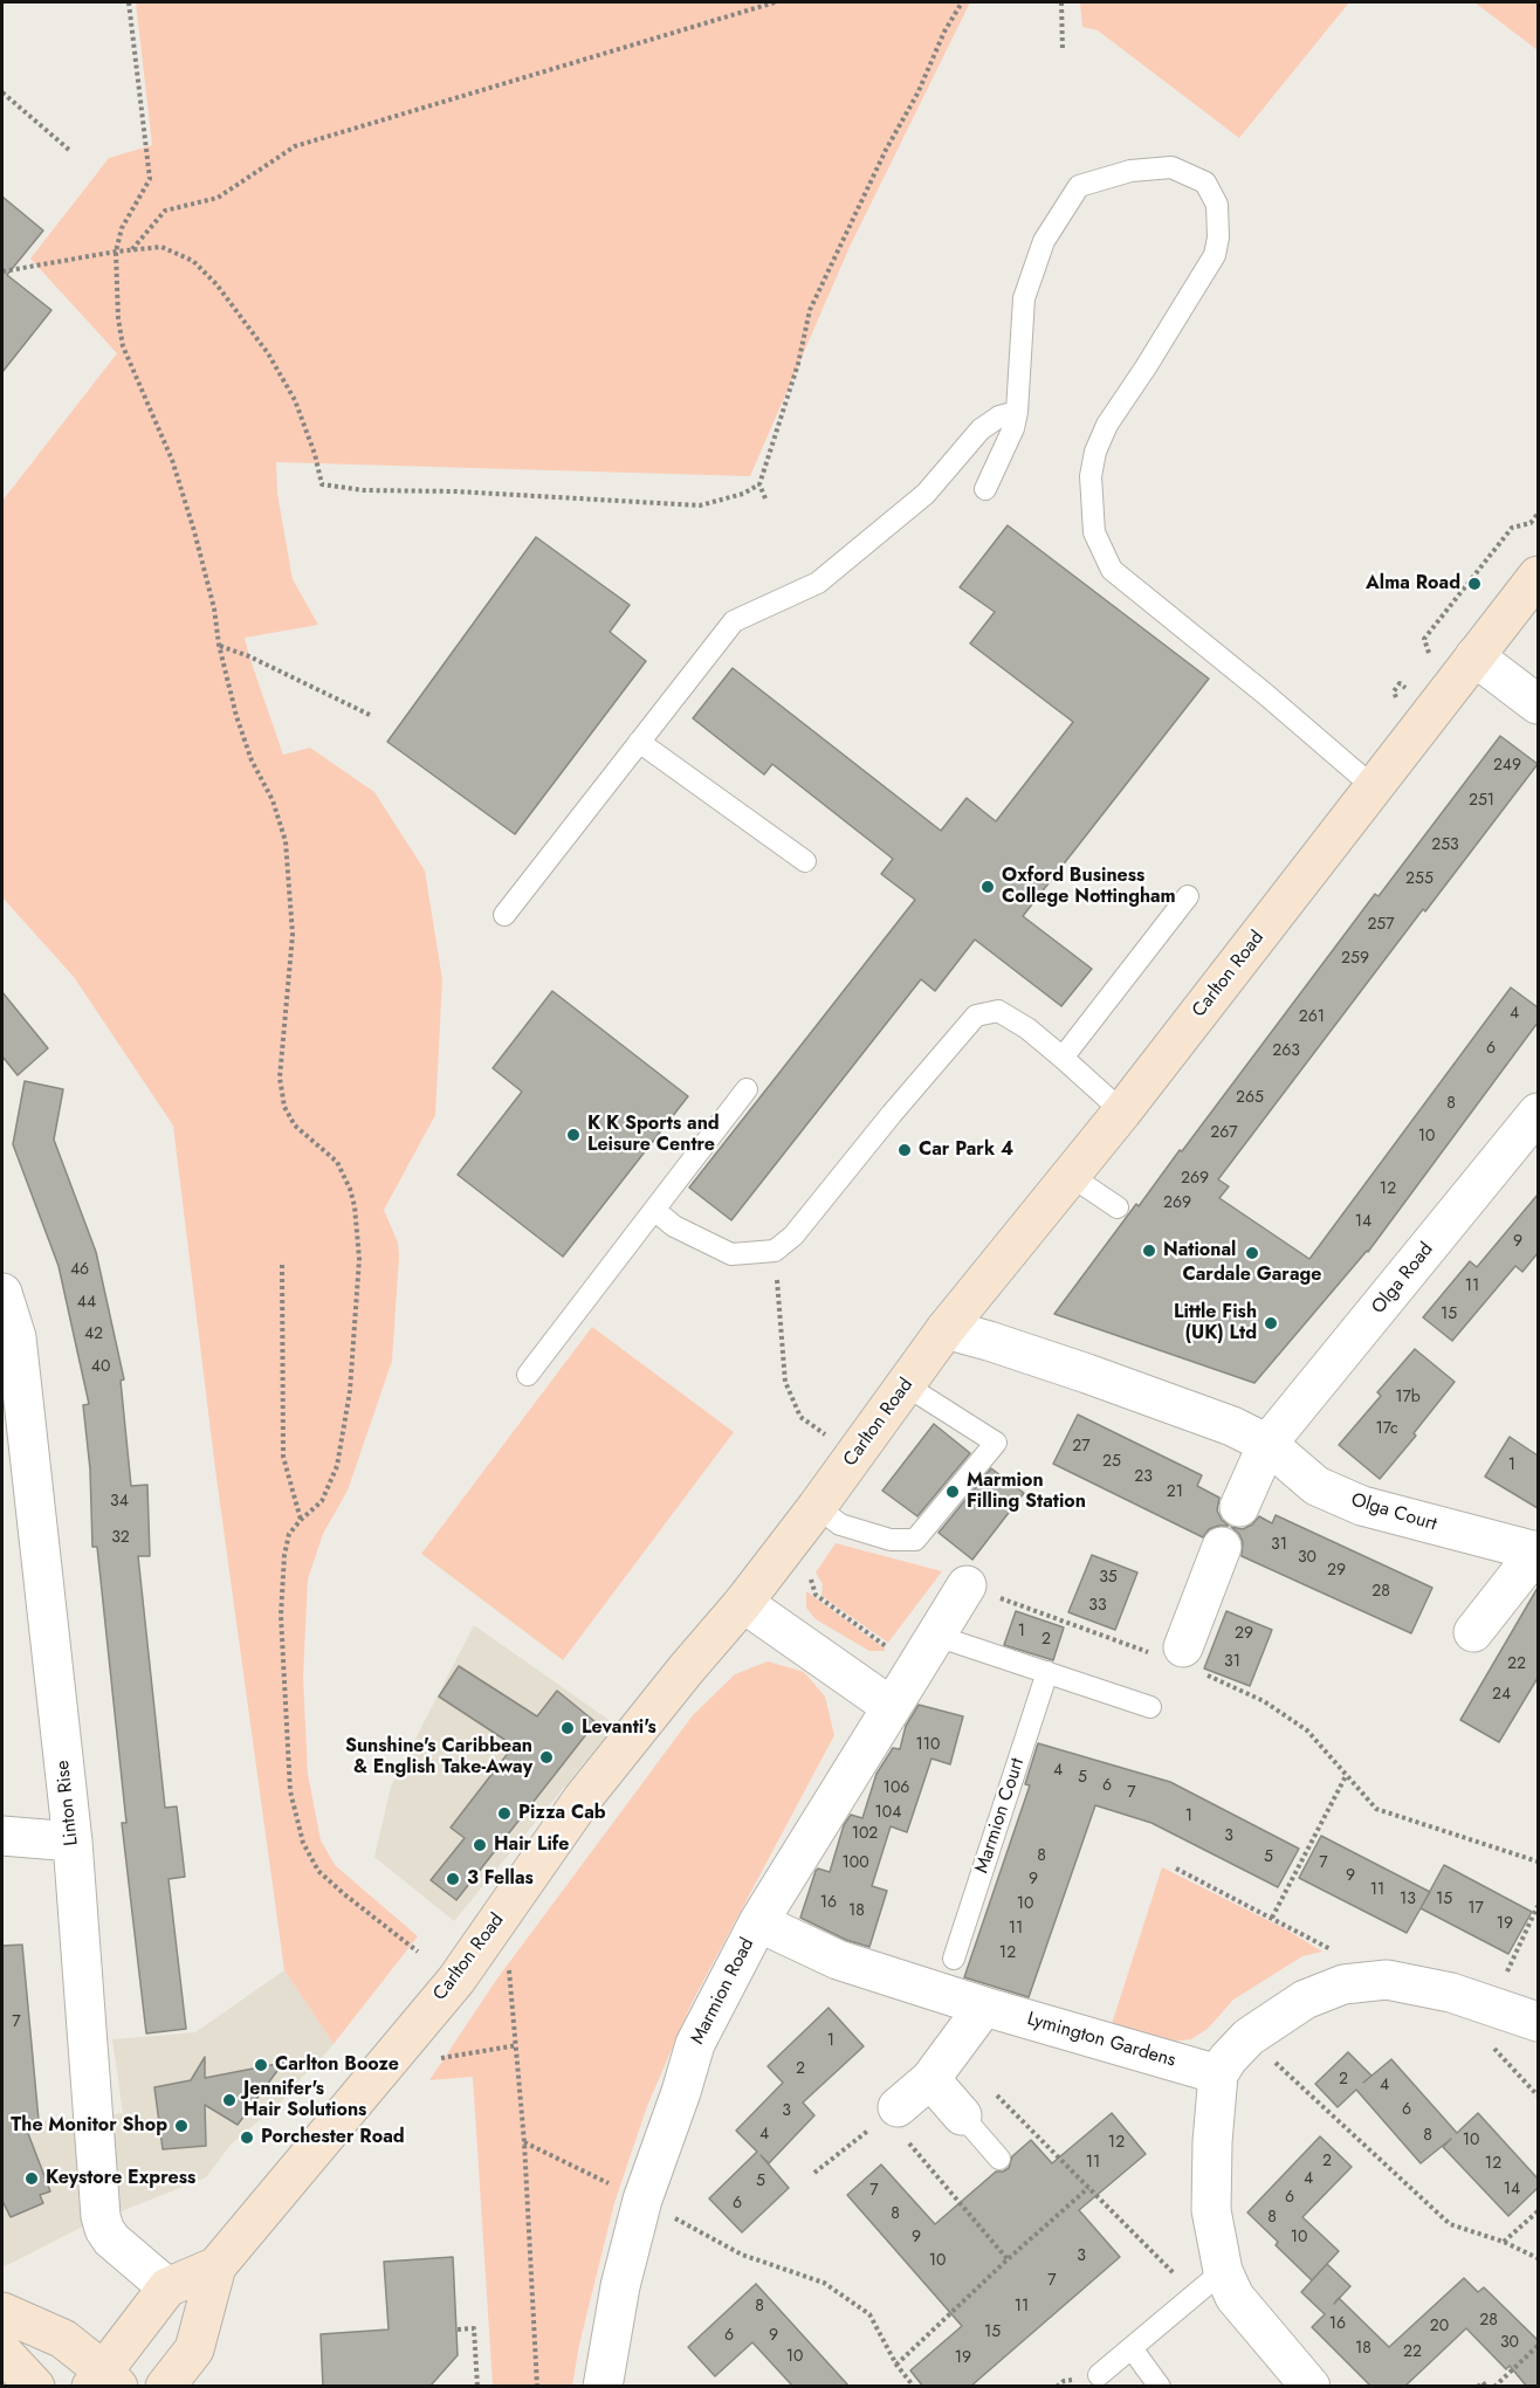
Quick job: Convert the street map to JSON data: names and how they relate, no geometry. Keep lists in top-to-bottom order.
{
  "streets": {
    "main road": ["Carlton Road"],
    "street": [
      "Olga Road",
      "Olga Court",
      "Linton Rise",
      "Marmion Road",
      "Lymington Gardens"
    ],
    "lane": ["Marmion Court"]
  },
  "crossings": [
    ["Carlton Road", "Linton Rise"],
    ["Olga Road", "Olga Court"],
    ["Marmion Road", "Lymington Gardens"]
  ],
  "places": [
    "Alma Road",
    "Oxford Business College Nottingham",
    "K K Sports and Leisure Centre",
    "Car Park 4",
    "National",
    "Cardale Garage",
    "Little Fish (UK) Ltd",
    "Marmion Filling Station",
    "Levanti's",
    "Sunshine's Caribbean & English Take-Away",
    "Pizza Cab",
    "Hair Life",
    "3 Fellas",
    "Carlton Booze",
    "Jennifer's Hair Solutions",
    "The Monitor Shop",
    "Porchester Road",
    "Keystore Express"
  ],
  "house_numbers": [
    "249",
    "251",
    "253",
    "255",
    "257",
    "259",
    "4",
    "261",
    "6",
    "263",
    "265",
    "8",
    "267",
    "10",
    "269",
    "12",
    "269",
    "14",
    "9",
    "46",
    "11",
    "44",
    "15",
    "42",
    "40",
    "17b",
    "17c",
    "27",
    "25",
    "1",
    "23",
    "21",
    "34",
    "32",
    "31",
    "30",
    "29",
    "35",
    "28",
    "33",
    "1",
    "29",
    "2",
    "31",
    "22",
    "24",
    "110",
    "4",
    "5",
    "6",
    "106",
    "7",
    "104",
    "1",
    "102",
    "3",
    "8",
    "5",
    "100",
    "7",
    "9",
    "9",
    "11",
    "13",
    "15",
    "16",
    "10",
    "17",
    "18",
    "19",
    "11",
    "12",
    "7",
    "1",
    "2",
    "2",
    "4",
    "6",
    "3",
    "4",
    "8",
    "10",
    "12",
    "2",
    "11",
    "12",
    "4",
    "5",
    "14",
    "7",
    "6",
    "6",
    "8",
    "8",
    "9",
    "10",
    "3",
    "10",
    "7",
    "8",
    "11",
    "28",
    "16",
    "20",
    "15",
    "6",
    "9",
    "30",
    "18",
    "22",
    "10",
    "19"
  ]
}
